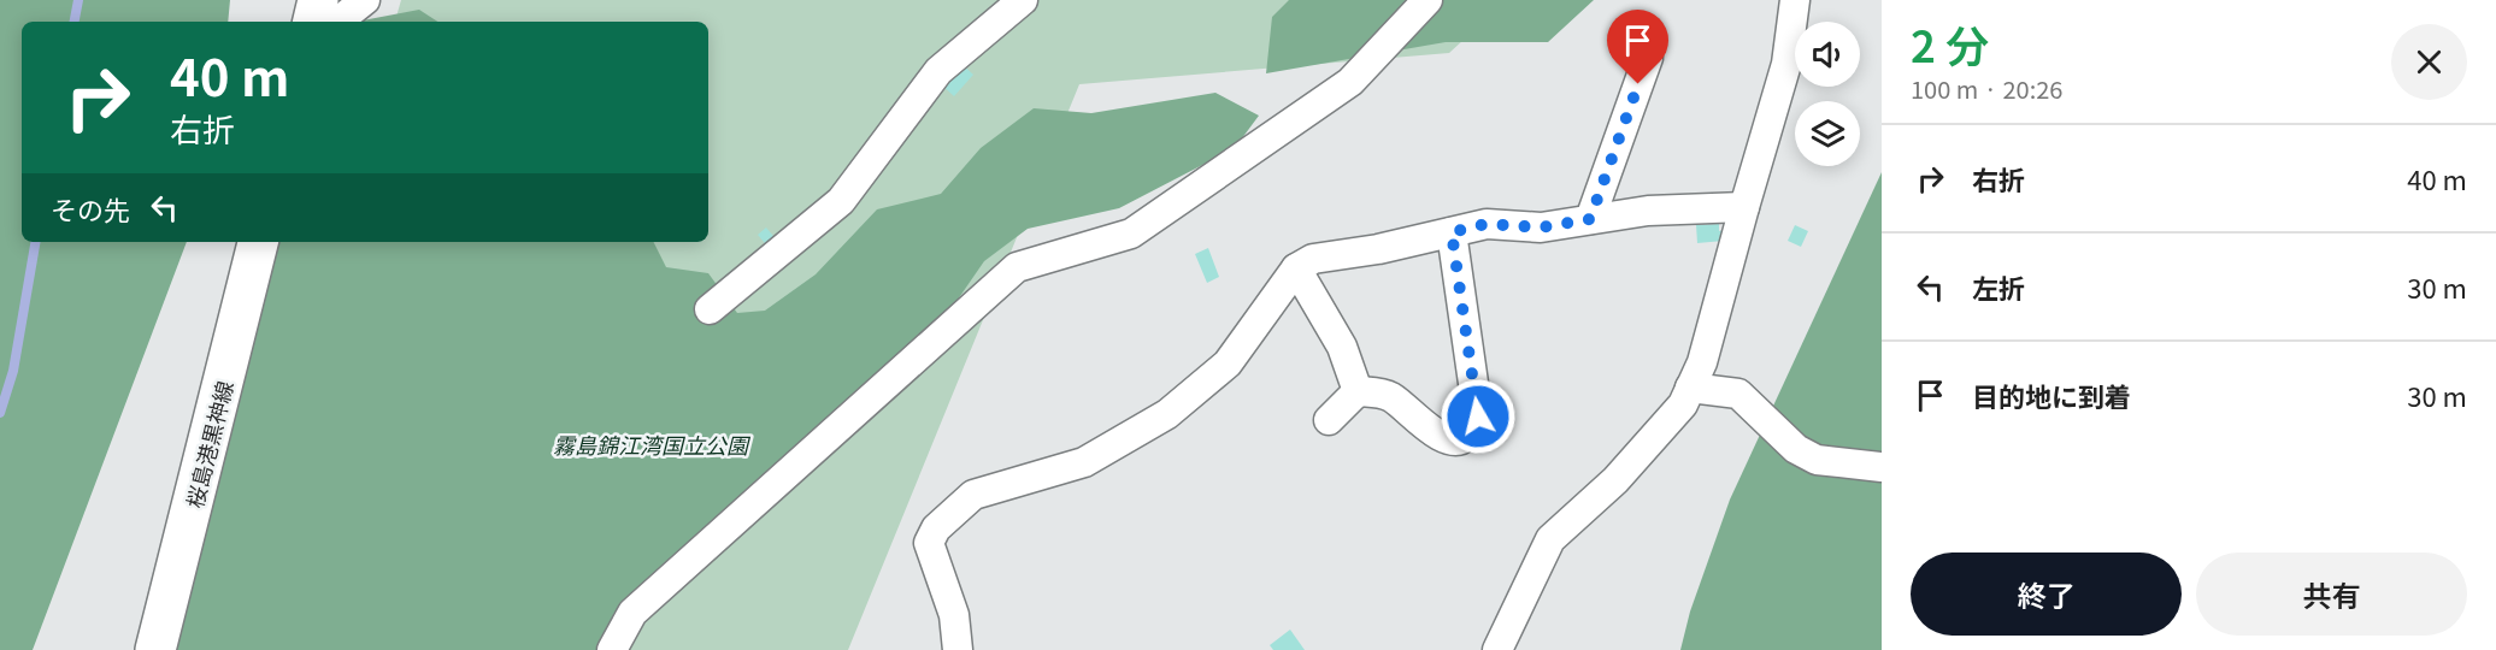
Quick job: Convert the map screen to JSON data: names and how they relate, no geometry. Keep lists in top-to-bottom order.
{
  "streets": {
    "main road": ["桜島港黒神線"]
  },
  "parks": ["霧島錦江湾国立公園"],
  "page": {
    "heading": ["2 分", "100 m · 20:26"],
    "turn": ["40 m", "右折"],
    "list": [
      {
        "name": "右折",
        "value": "40 m"
      },
      {
        "name": "左折",
        "value": "30 m"
      },
      {
        "name": "目的地に到着",
        "value": "30 m"
      }
    ],
    "then": "その先",
    "buttons": ["終了", "共有"]
  }
}
